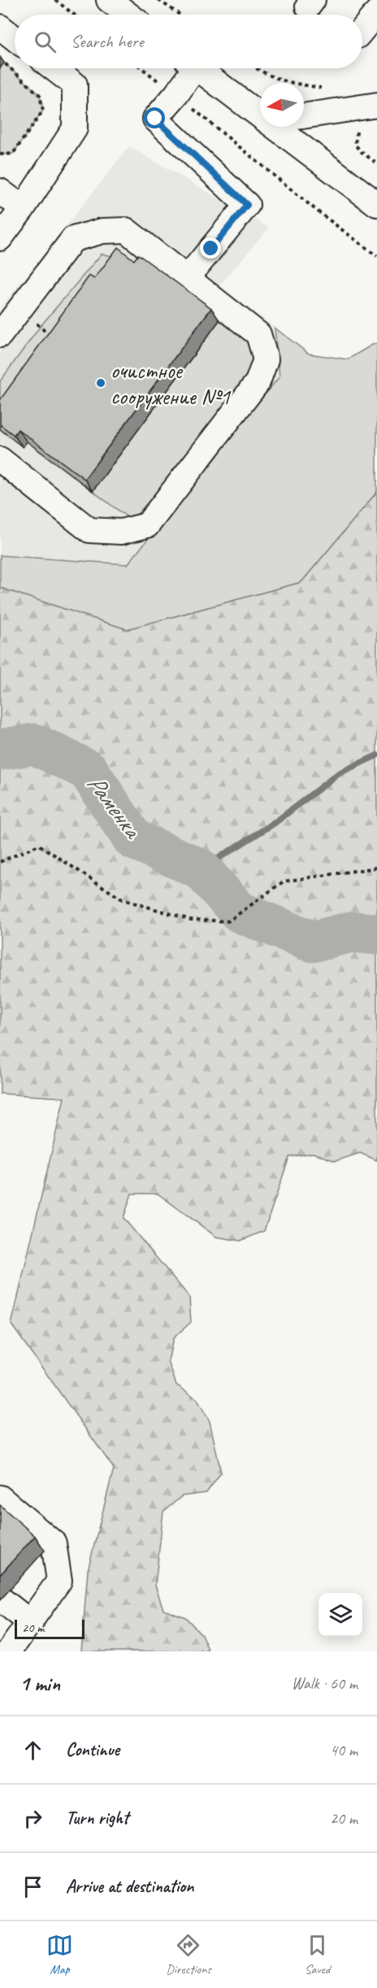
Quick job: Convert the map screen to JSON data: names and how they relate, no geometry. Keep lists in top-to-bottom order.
{
  "water": ["Раменка"],
  "places": ["очистное сооружение №1"],
  "scale_bar": "20 m",
  "north": "left",
  "page": {
    "search": "Search here",
    "scale": "20 m",
    "heading": ["1 min", "Walk · 60 m"],
    "list": [
      ["Continue", "40 m"],
      ["Turn right", "20 m"],
      "Arrive at destination"
    ],
    "nav": ["Map", "Directions", "Saved"]
  }
}
